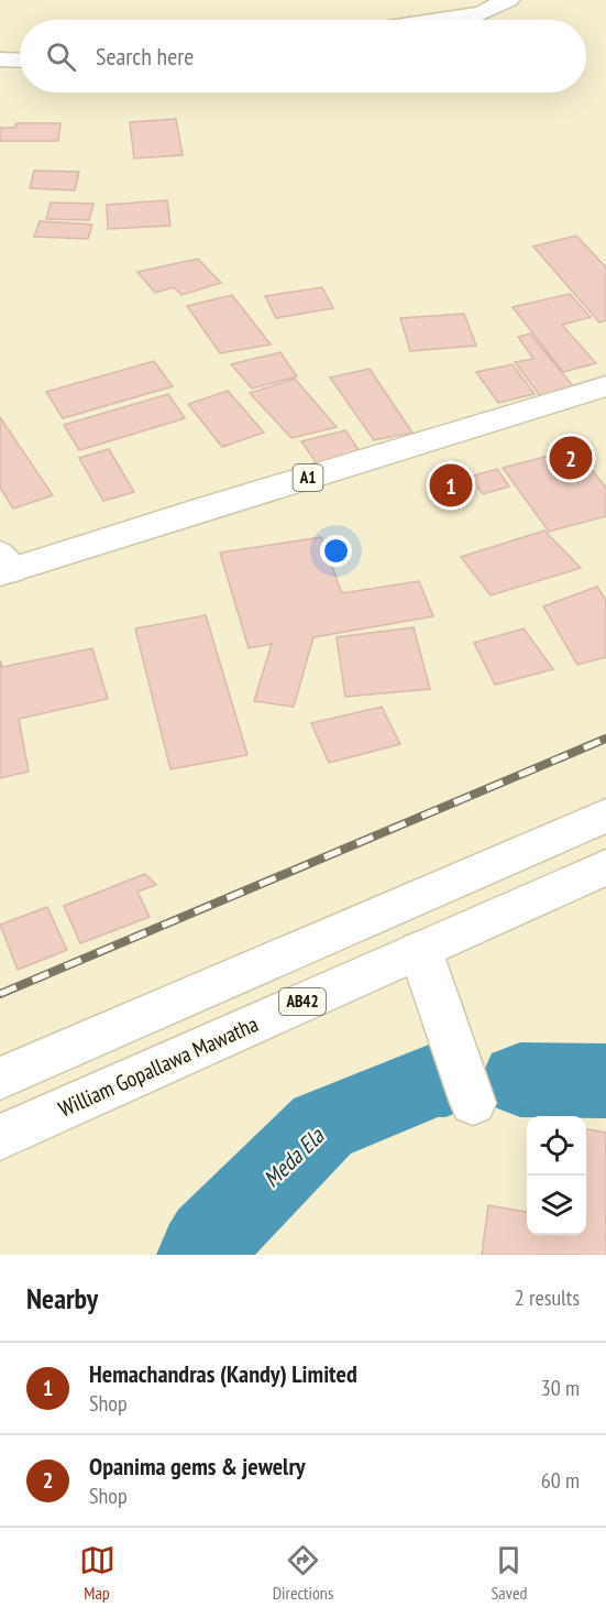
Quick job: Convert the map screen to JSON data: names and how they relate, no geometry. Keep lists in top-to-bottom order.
{
  "streets": {
    "main road": ["A1", "AB42", "William Gopallawa Mawatha"]
  },
  "water": ["Meda Ela"],
  "page": {
    "search": "Search here",
    "pins": ["2", "1"],
    "heading": ["Nearby", "2 results"],
    "list": [
      {
        "mark": "1",
        "name": "Hemachandras (Kandy) Limited",
        "note": "Shop",
        "value": "30 m"
      },
      {
        "mark": "2",
        "name": "Opanima gems & jewelry",
        "note": "Shop",
        "value": "60 m"
      }
    ],
    "nav": ["Map", "Directions", "Saved"]
  }
}
